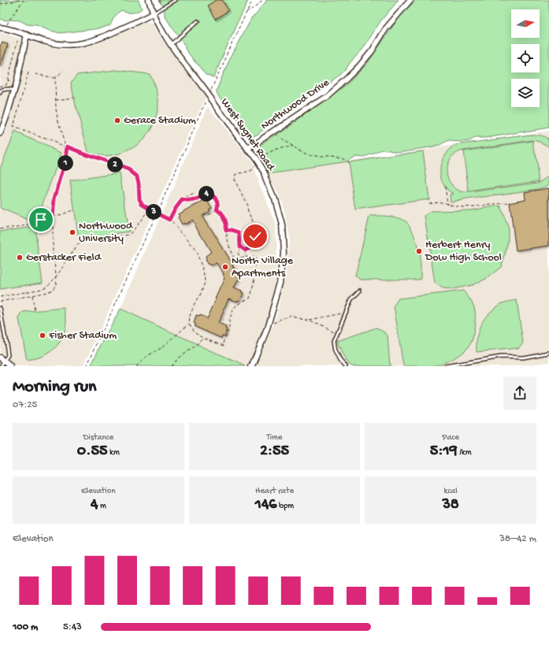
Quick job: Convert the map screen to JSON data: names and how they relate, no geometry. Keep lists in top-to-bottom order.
{
  "streets": {
    "street": ["Northwood Drive", "West Sugnet Road"]
  },
  "crossings": [
    ["Northwood Drive", "West Sugnet Road"]
  ],
  "places": [
    "Gerace Stadium",
    "Northwood University",
    "Herbert Henry Dow High School",
    "Gerstacker Field",
    "North Village Apartments",
    "Fisher Stadium"
  ],
  "north": "right",
  "page": {
    "pins": [
      "1",
      "2",
      "4",
      "3"
    ],
    "heading": ["Morning run", "07:25"],
    "stats": [
      ["Distance", "0.55 km"],
      ["Time", "2:55"],
      ["Pace", "5:19 /km"],
      ["Elevation", "4 m"],
      ["Heart rate", "146 bpm"],
      ["kcal", "38"]
    ],
    "chart": ["Elevation", "38–42 m"],
    "list": [
      {
        "name": "100 m",
        "note": "5:43"
      }
    ]
  }
}
